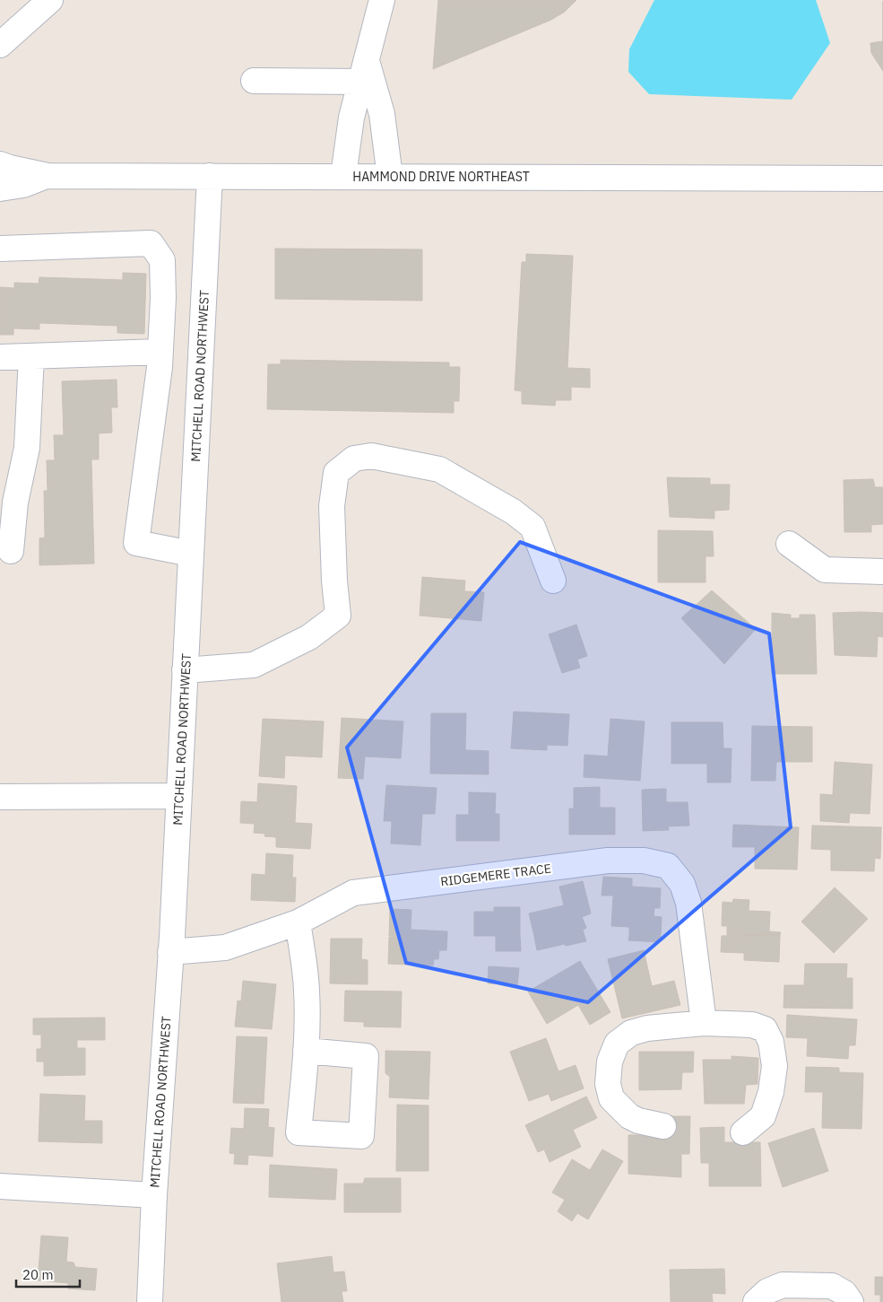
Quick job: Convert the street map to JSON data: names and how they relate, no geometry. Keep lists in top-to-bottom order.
{
  "streets": {
    "street": ["HAMMOND DRIVE NORTHEAST", "MITCHELL ROAD NORTHWEST", "RIDGEMERE TRACE"]
  },
  "crossings": [
    ["HAMMOND DRIVE NORTHEAST", "MITCHELL ROAD NORTHWEST"],
    ["MITCHELL ROAD NORTHWEST", "RIDGEMERE TRACE"]
  ],
  "scale_bar": "20 m"
}
